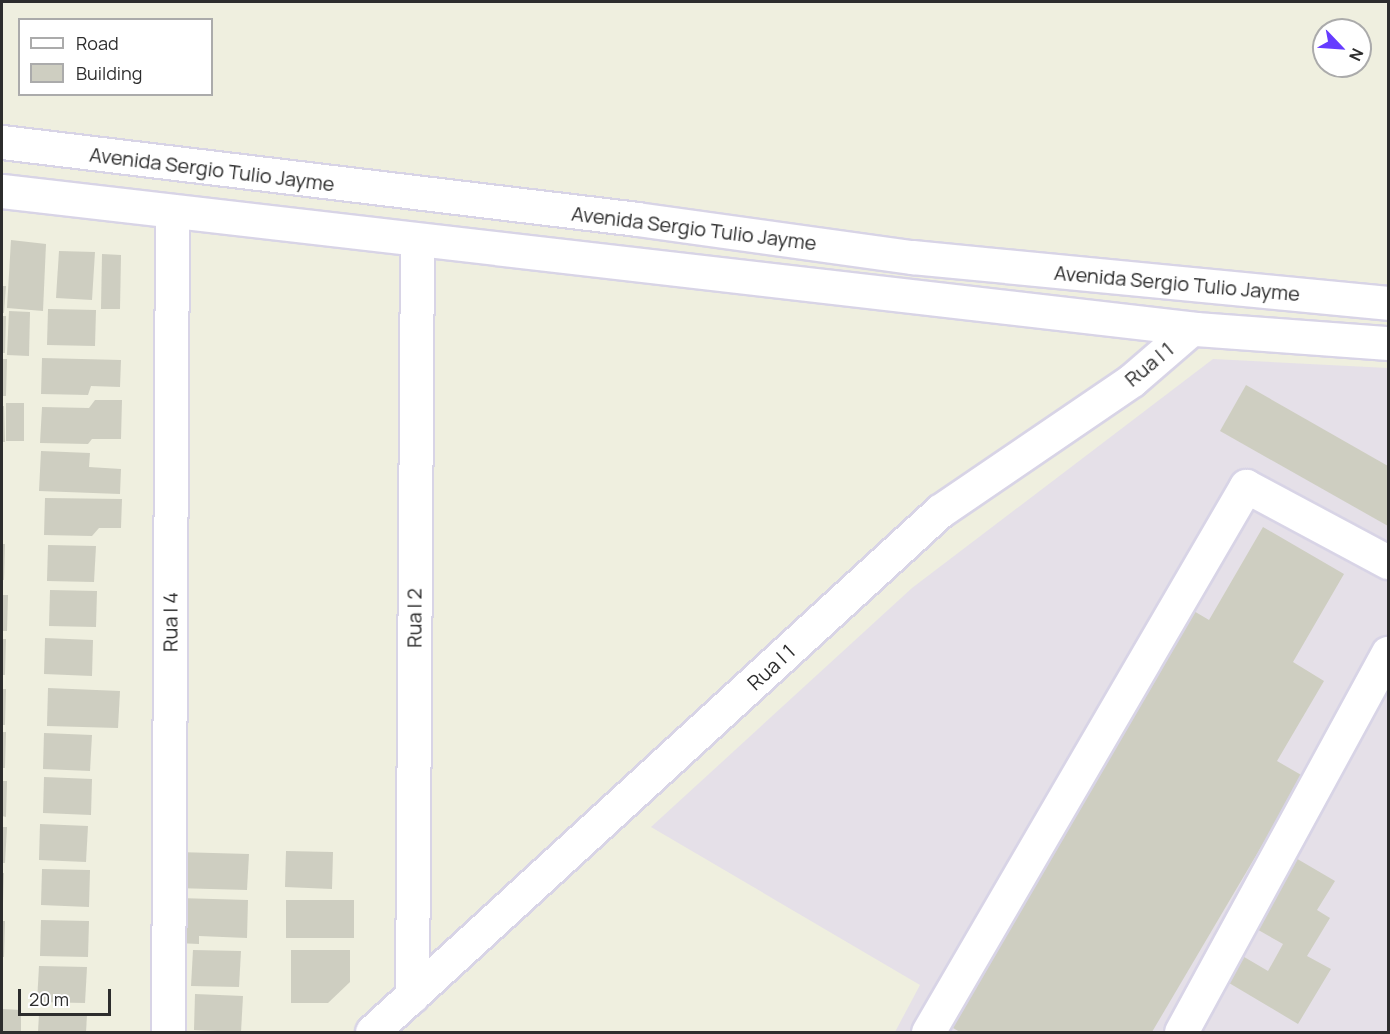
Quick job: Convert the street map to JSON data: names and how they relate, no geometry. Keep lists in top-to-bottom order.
{
  "streets": {
    "street": [
      "Avenida Sergio Tulio Jayme",
      "Rua I 1",
      "Rua I 2",
      "Rua I 4"
    ]
  },
  "crossings": [
    ["Avenida Sergio Tulio Jayme", "Rua I 1"],
    ["Avenida Sergio Tulio Jayme", "Rua I 2"],
    ["Avenida Sergio Tulio Jayme", "Rua I 4"],
    ["Rua I 1", "Rua I 2"]
  ],
  "legend": ["Road", "Building"],
  "scale_bar": "20 m",
  "north": "bottom right"
}
